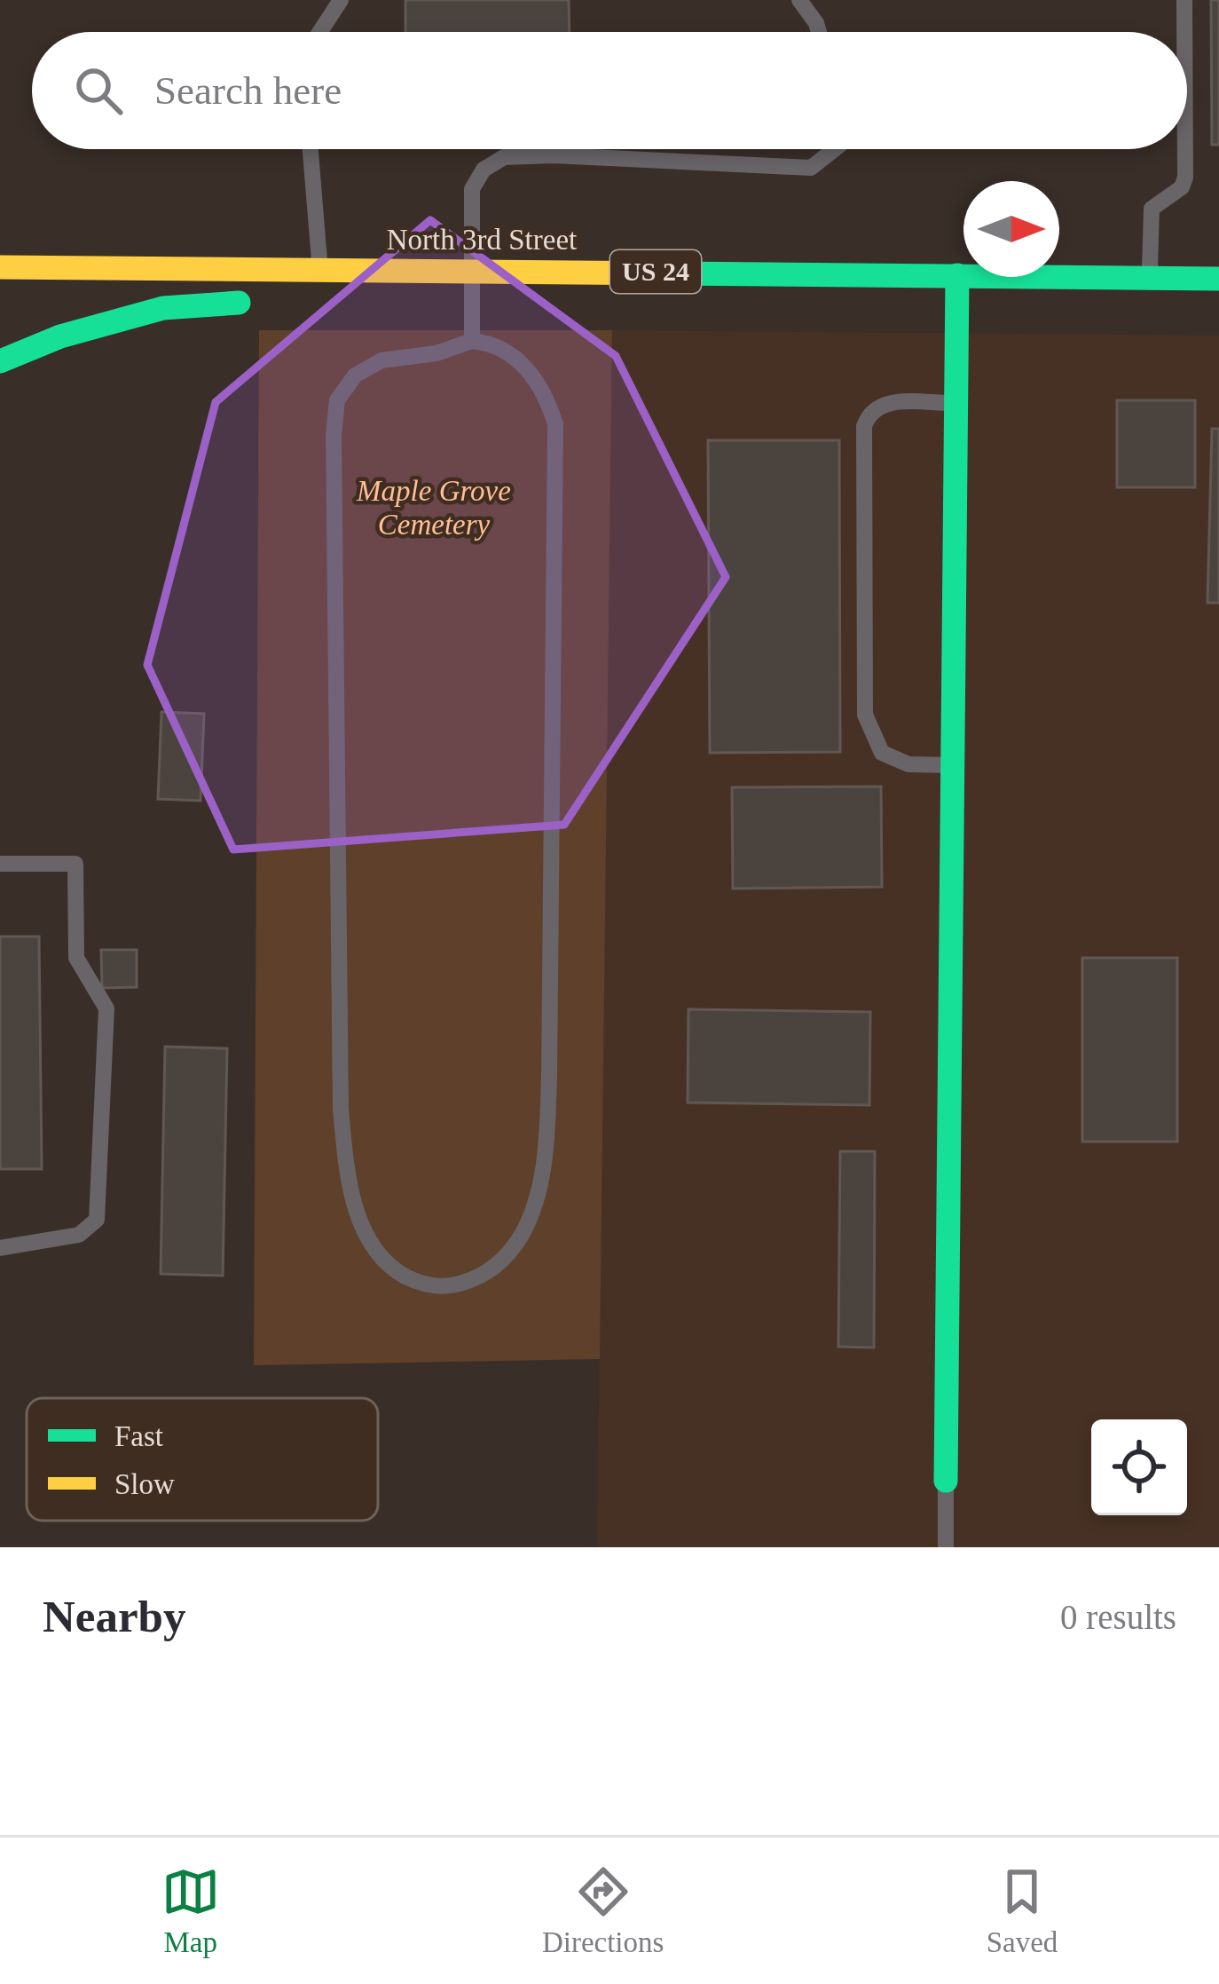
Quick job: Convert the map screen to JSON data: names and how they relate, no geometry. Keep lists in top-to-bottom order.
{
  "streets": {
    "main road": ["North 3rd Street", "US 24"]
  },
  "parks": ["Maple Grove Cemetery"],
  "legend": ["Fast", "Slow"],
  "north": "right",
  "page": {
    "search": "Search here",
    "heading": ["Nearby", "0 results"],
    "nav": ["Map", "Directions", "Saved"]
  }
}
